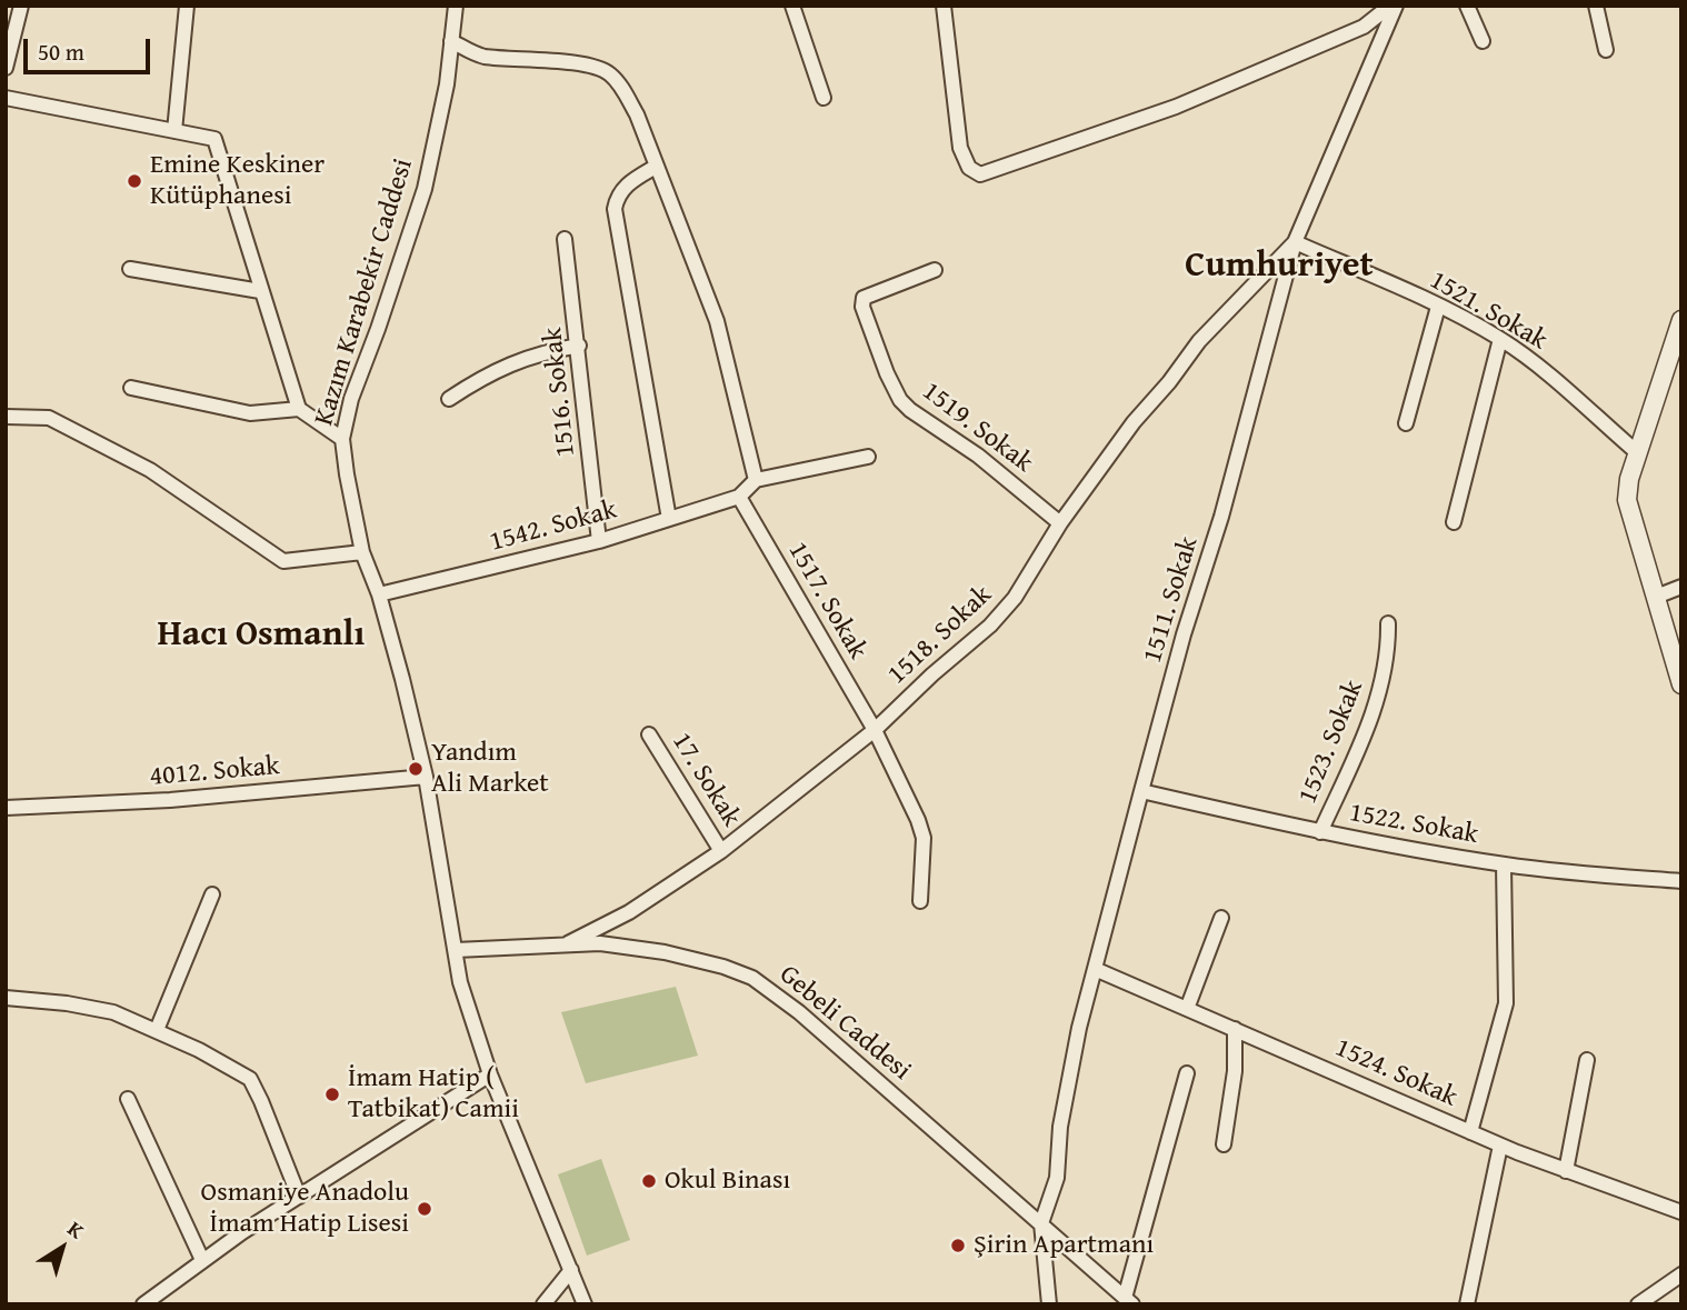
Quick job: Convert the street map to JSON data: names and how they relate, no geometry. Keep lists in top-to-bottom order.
{
  "streets": {
    "street": [
      "Kazım Karabekir Caddesi",
      "1521. Sokak",
      "1516. Sokak",
      "1519. Sokak",
      "1542. Sokak",
      "1511. Sokak",
      "1517. Sokak",
      "1518. Sokak",
      "1523. Sokak",
      "4012. Sokak",
      "17. Sokak",
      "1522. Sokak",
      "Gebeli Caddesi",
      "1524. Sokak"
    ]
  },
  "crossings": [
    ["Kazım Karabekir Caddesi", "1542. Sokak"],
    ["Kazım Karabekir Caddesi", "4012. Sokak"],
    ["Kazım Karabekir Caddesi", "Gebeli Caddesi"],
    ["1521. Sokak", "1511. Sokak"],
    ["1521. Sokak", "1518. Sokak"],
    ["1516. Sokak", "1542. Sokak"],
    ["1519. Sokak", "1518. Sokak"],
    ["1542. Sokak", "1517. Sokak"],
    ["1511. Sokak", "1518. Sokak"],
    ["1511. Sokak", "1522. Sokak"],
    ["1511. Sokak", "Gebeli Caddesi"],
    ["1511. Sokak", "1524. Sokak"],
    ["1517. Sokak", "1518. Sokak"],
    ["1518. Sokak", "17. Sokak"],
    ["1518. Sokak", "Gebeli Caddesi"],
    ["1523. Sokak", "1522. Sokak"]
  ],
  "districts": ["Cumhuriyet", "Hacı Osmanlı"],
  "places": [
    "Emine Keskiner Kütüphanesi",
    "Yandım Ali Market",
    "İmam Hatip ( Tatbikat) Camii",
    "Okul Binası",
    "Osmaniye Anadolu İmam Hatip Lisesi",
    "Şirin Apartmanı"
  ],
  "scale_bar": "50 m",
  "north": "top right"
}
